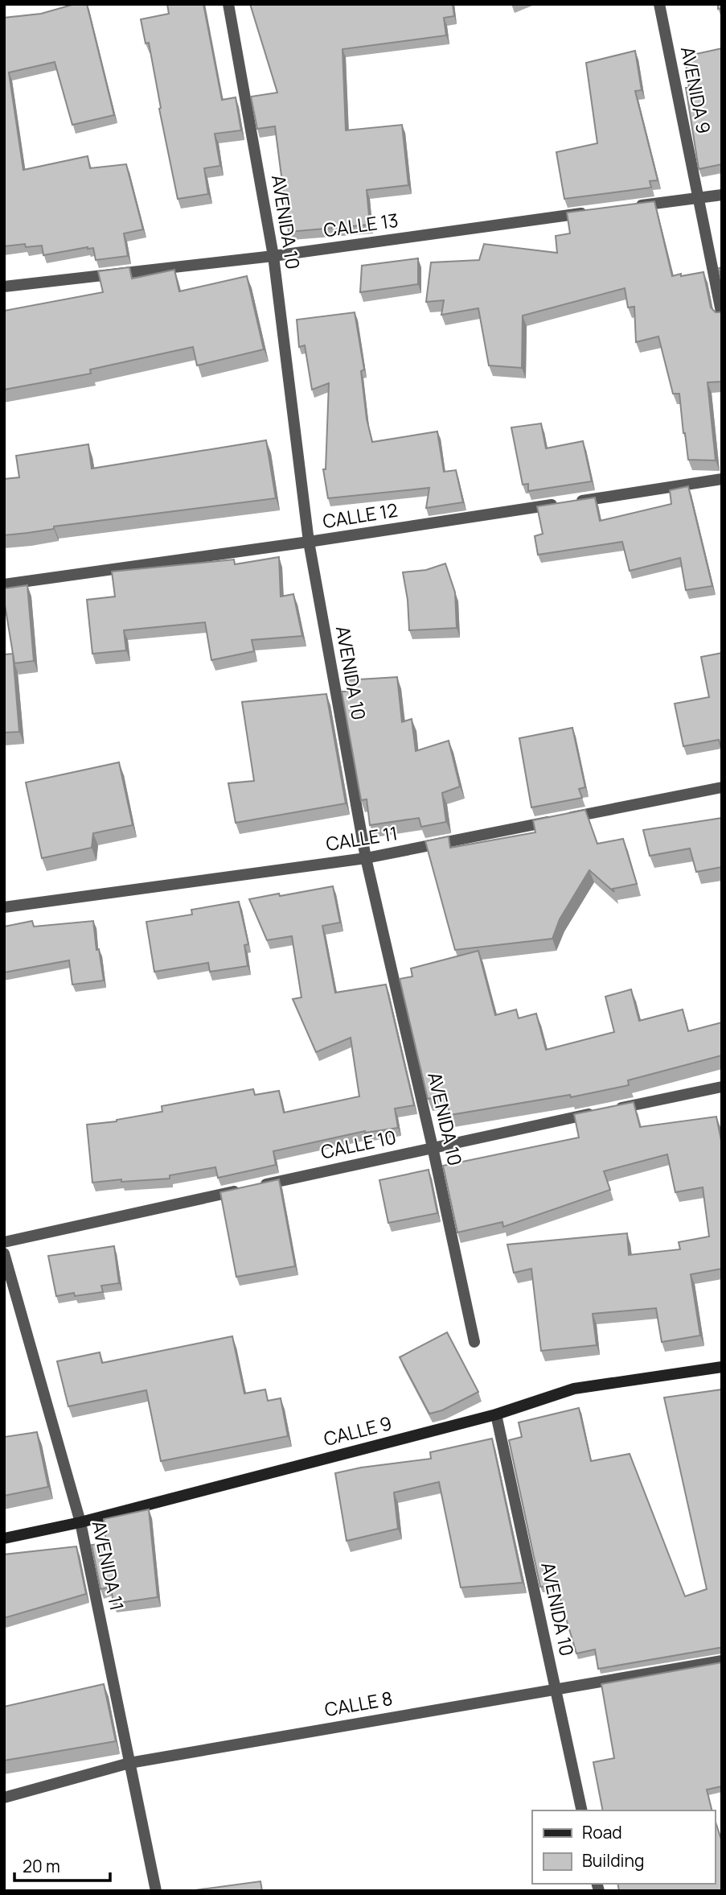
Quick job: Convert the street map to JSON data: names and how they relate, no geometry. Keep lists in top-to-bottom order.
{
  "streets": {
    "street": [
      "AVENIDA 9",
      "AVENIDA 10",
      "CALLE 13",
      "CALLE 12",
      "CALLE 11",
      "CALLE 10",
      "CALLE 9",
      "AVENIDA 11",
      "CALLE 8"
    ]
  },
  "crossings": [
    ["AVENIDA 10", "CALLE 13"],
    ["AVENIDA 10", "CALLE 12"],
    ["AVENIDA 10", "CALLE 11"],
    ["AVENIDA 10", "CALLE 10"],
    ["AVENIDA 10", "CALLE 9"],
    ["AVENIDA 10", "CALLE 8"],
    ["CALLE 9", "AVENIDA 11"],
    ["AVENIDA 11", "CALLE 8"]
  ],
  "legend": ["Road", "Building"],
  "scale_bar": "20 m"
}
